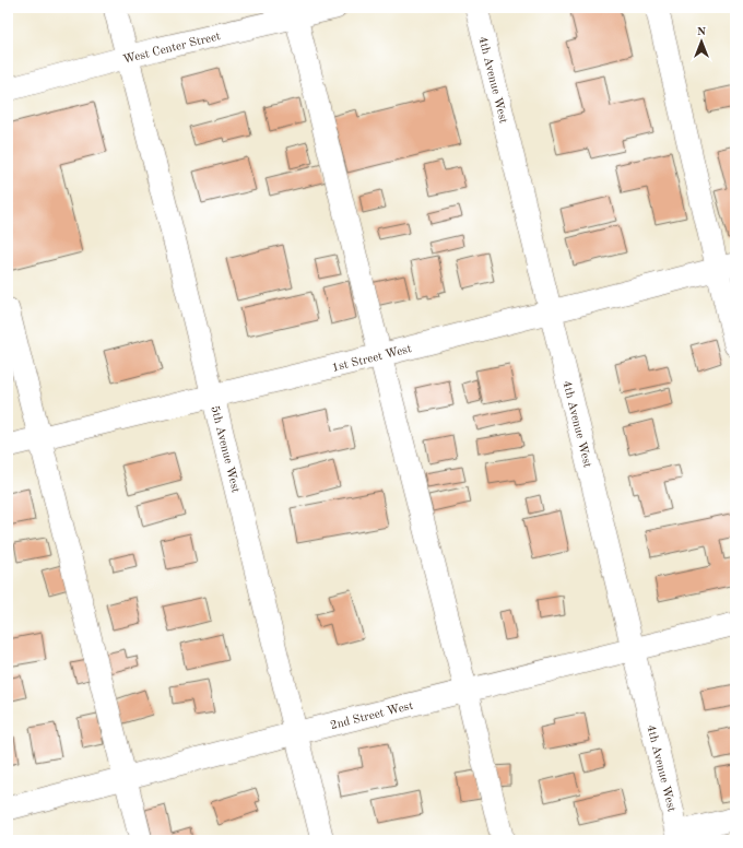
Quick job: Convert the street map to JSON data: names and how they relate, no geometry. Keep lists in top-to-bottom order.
{
  "streets": {
    "street": [
      "West Center Street",
      "4th Avenue West",
      "1st Street West",
      "5th Avenue West",
      "2nd Street West"
    ]
  },
  "crossings": [
    ["West Center Street", "5th Avenue West"],
    ["4th Avenue West", "1st Street West"],
    ["4th Avenue West", "2nd Street West"],
    ["1st Street West", "5th Avenue West"],
    ["5th Avenue West", "2nd Street West"]
  ],
  "north": "top"
}
